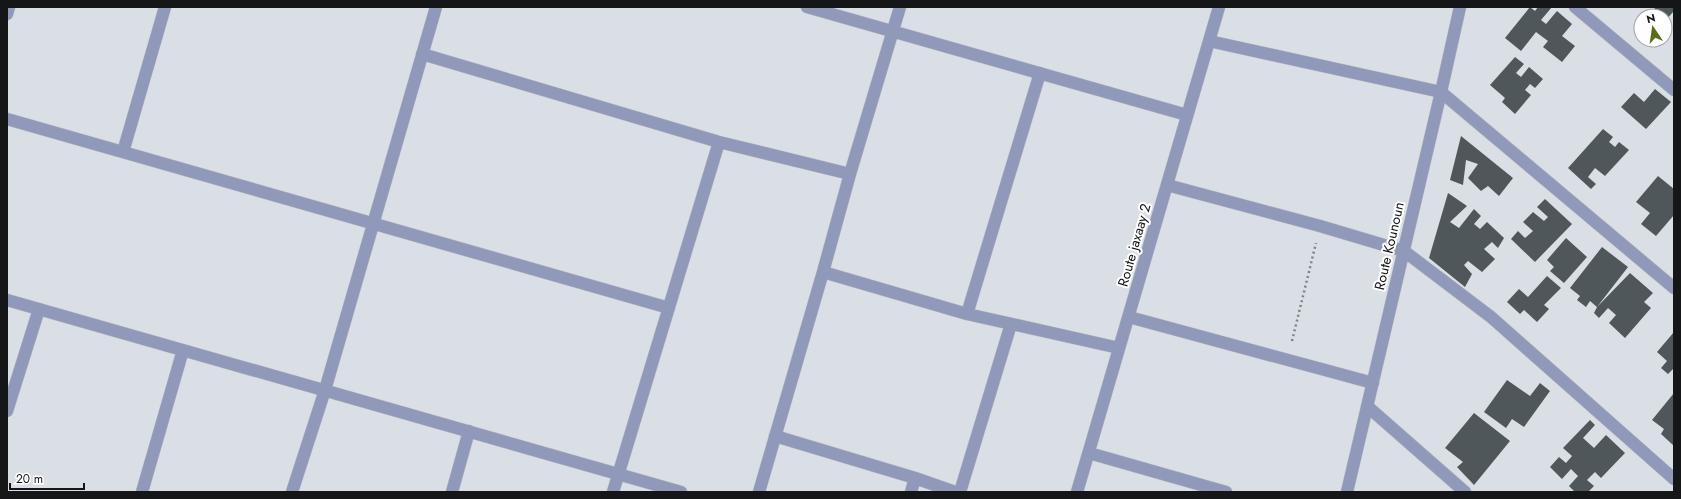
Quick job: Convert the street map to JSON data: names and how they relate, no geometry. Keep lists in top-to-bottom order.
{
  "streets": {
    "street": ["Route jaxaay 2", "Route Kounoun"]
  },
  "scale_bar": "20 m",
  "north": "top"
}
